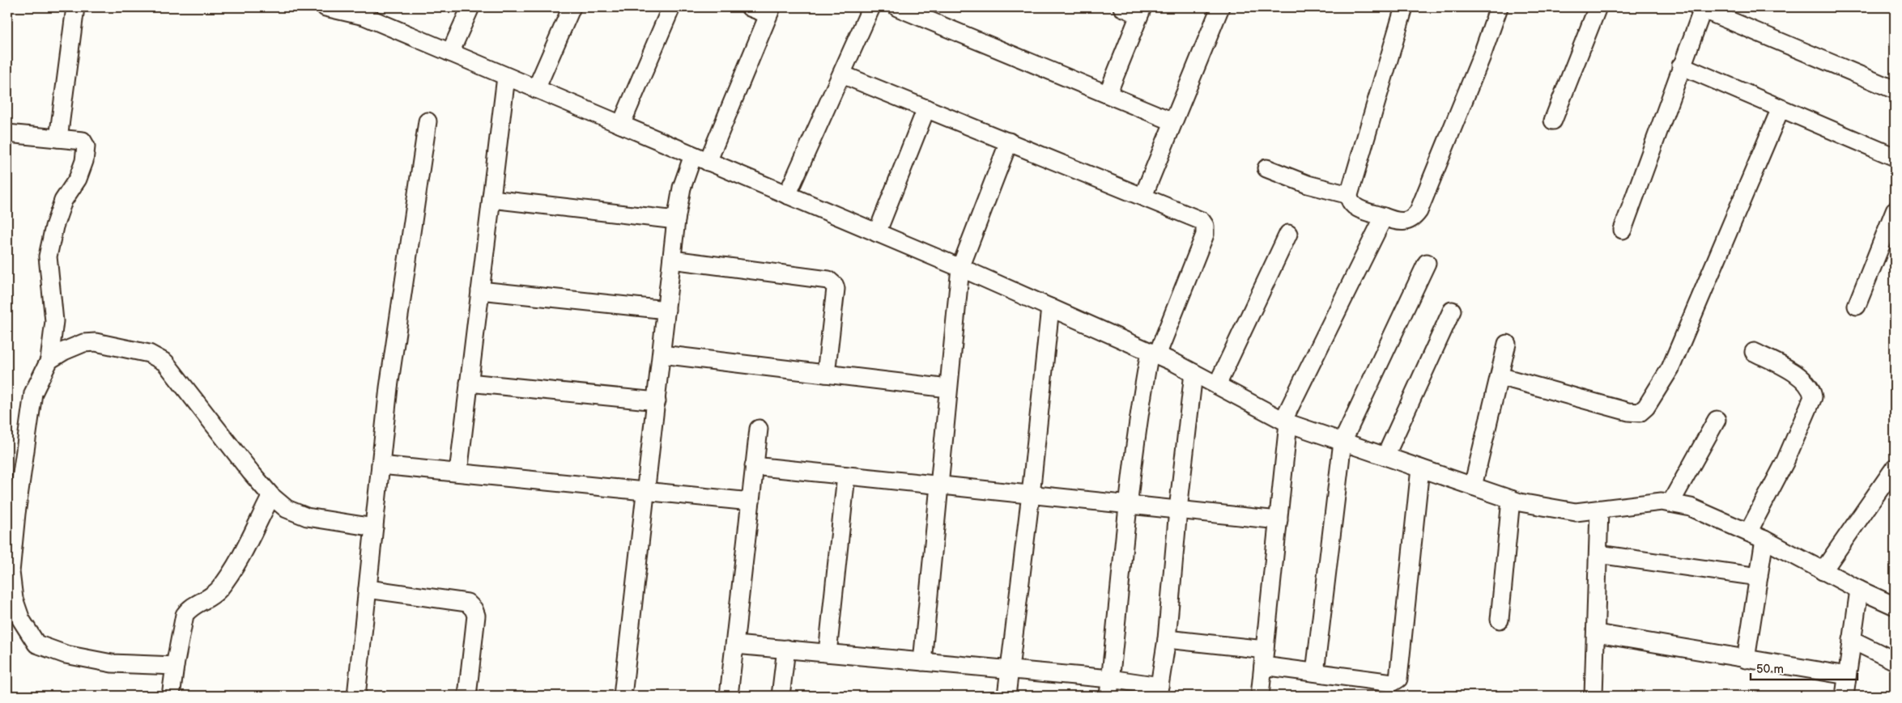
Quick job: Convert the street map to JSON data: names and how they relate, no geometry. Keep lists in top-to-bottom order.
{
  "scale_bar": "50 m"
}
